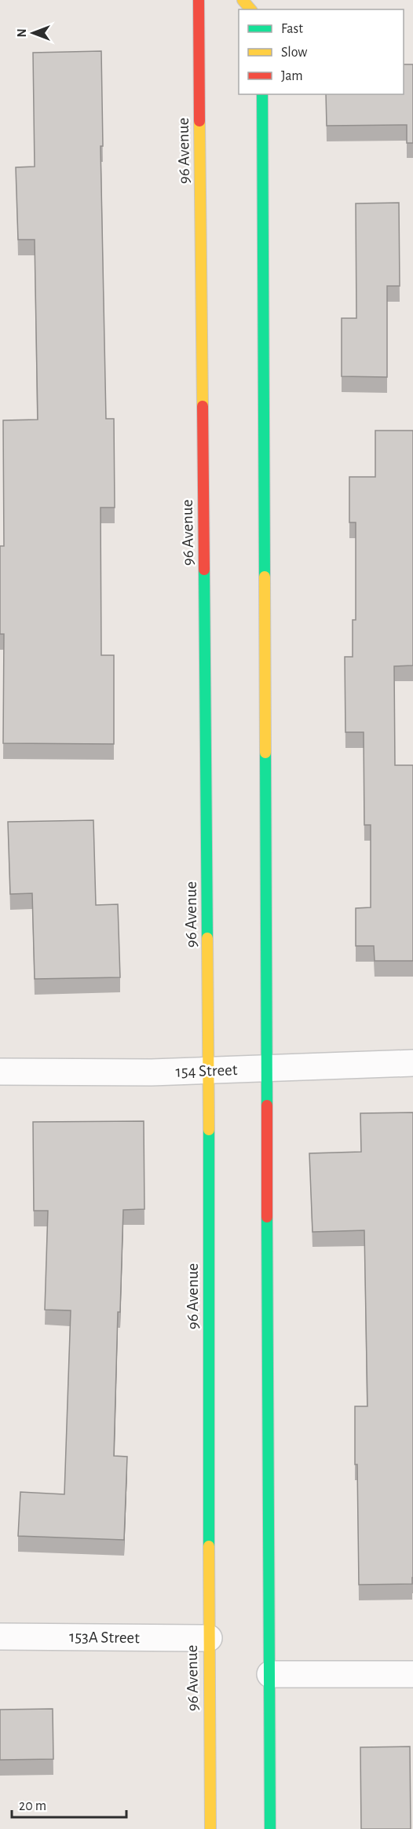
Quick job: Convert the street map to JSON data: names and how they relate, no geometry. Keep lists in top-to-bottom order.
{
  "streets": {
    "main road": ["96 Avenue"],
    "street": ["154 Street", "153A Street"]
  },
  "crossings": [
    ["96 Avenue", "154 Street"],
    ["96 Avenue", "153A Street"]
  ],
  "legend": ["Fast", "Slow", "Jam"],
  "scale_bar": "20 m",
  "north": "left"
}
